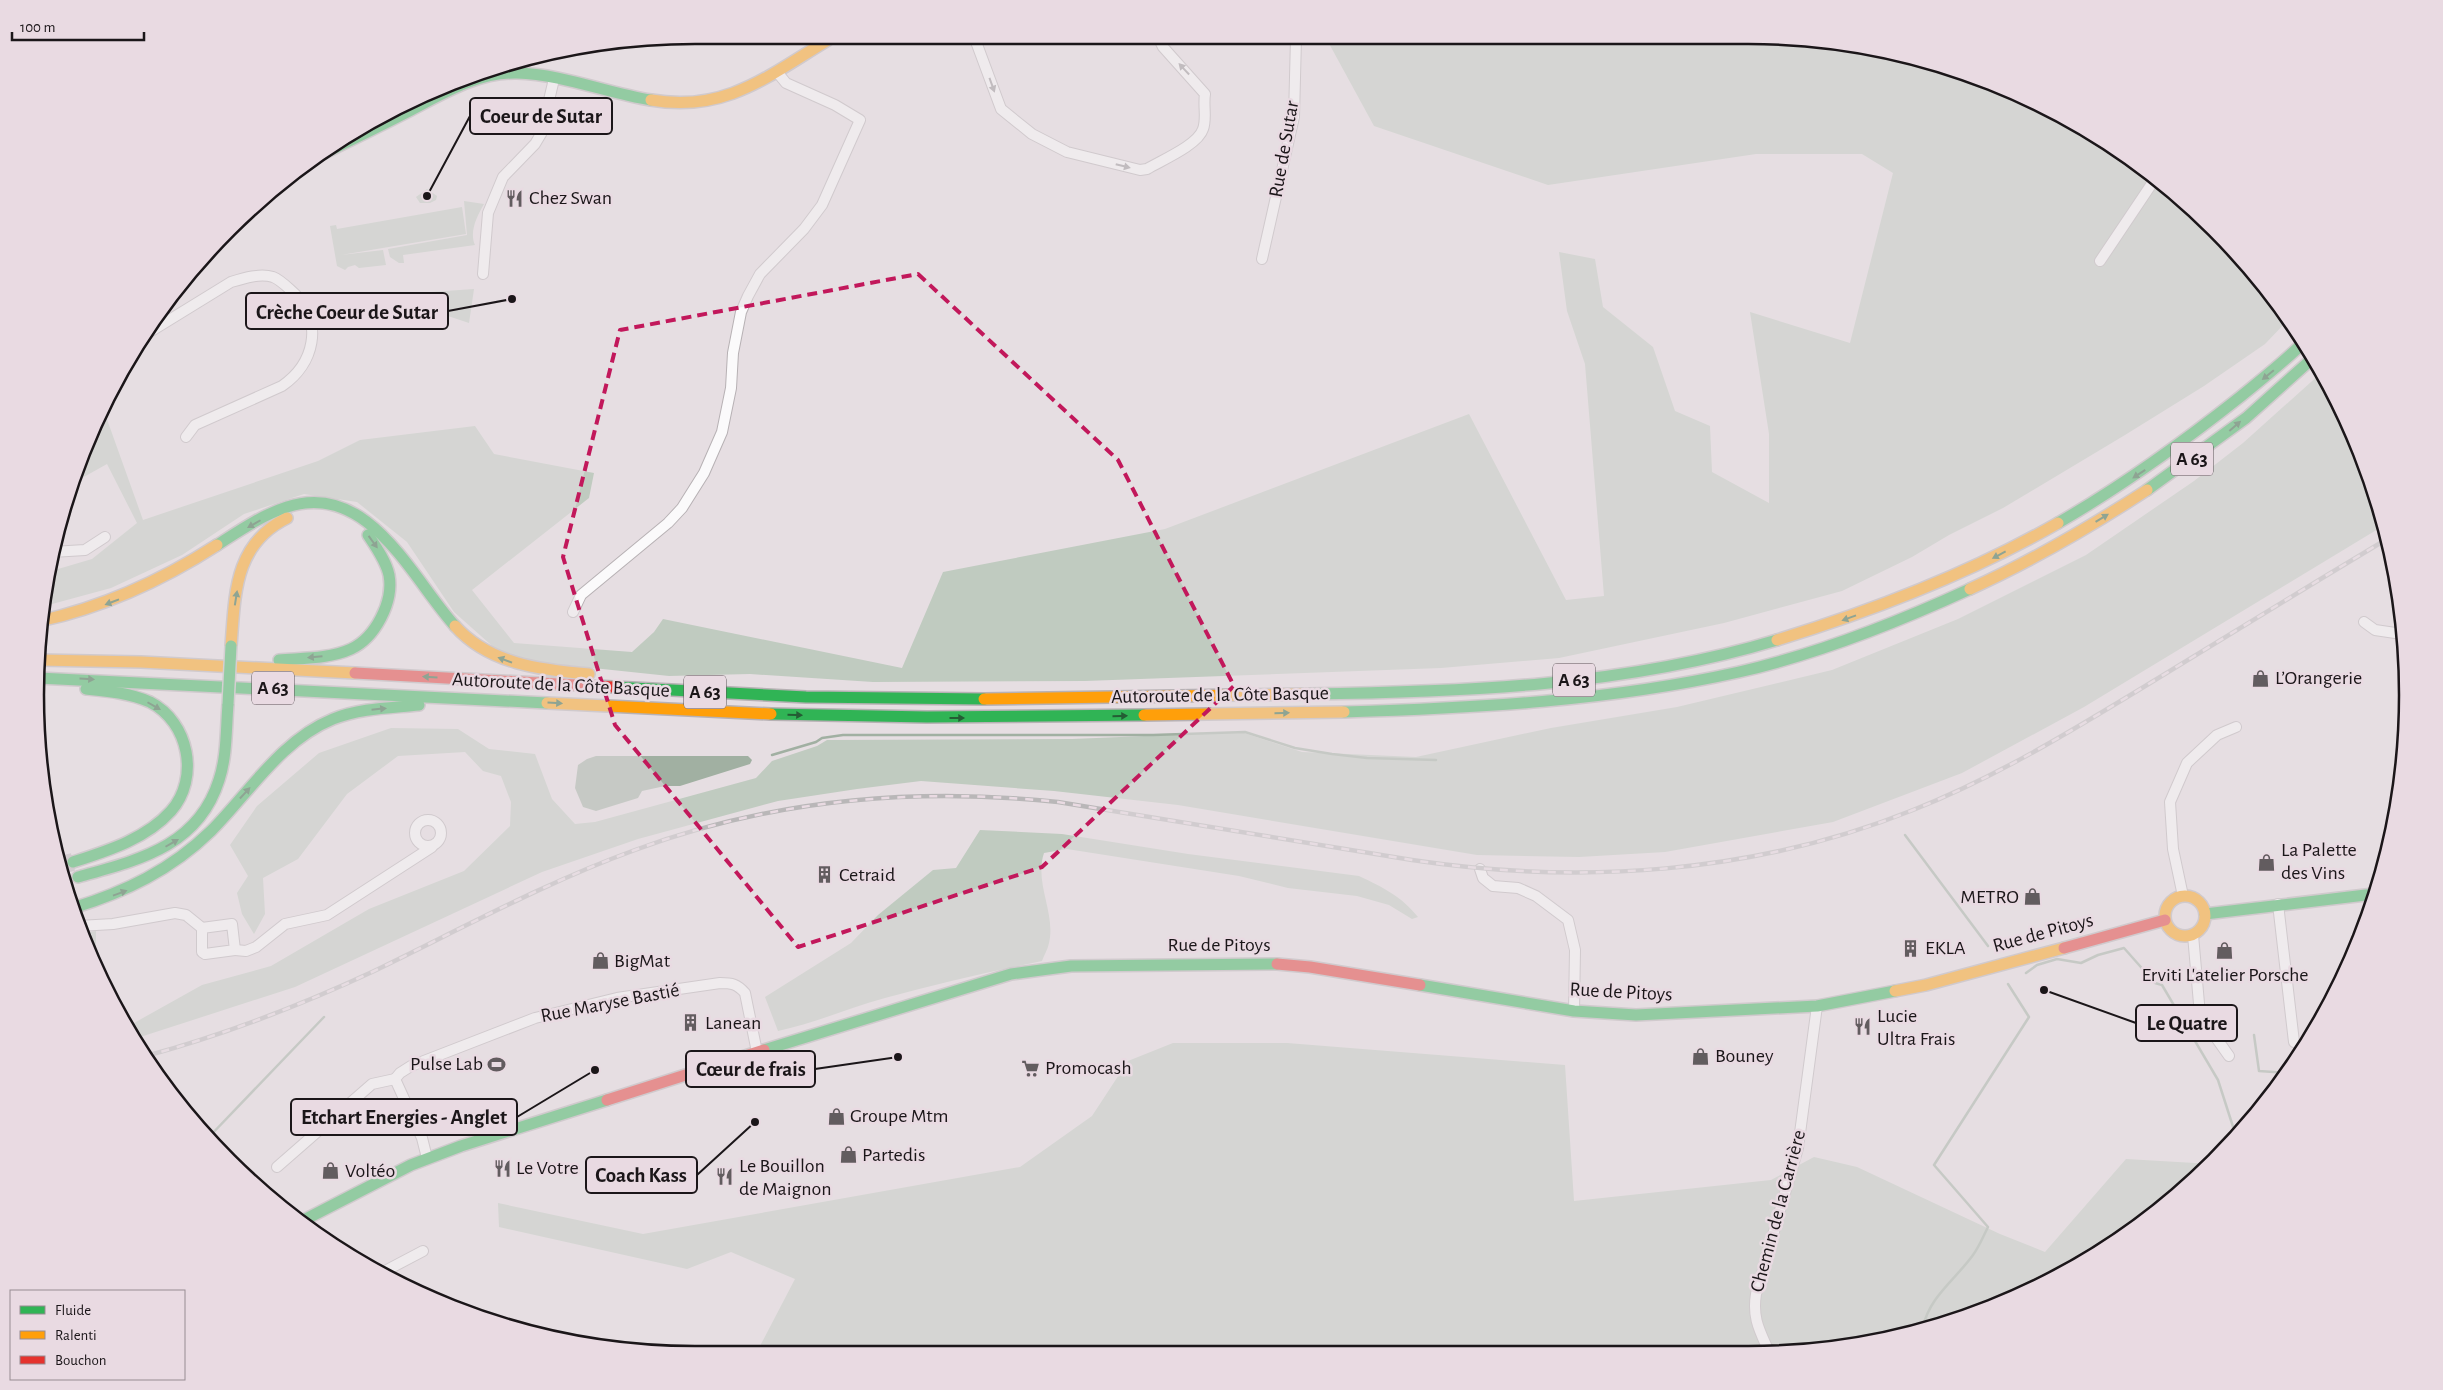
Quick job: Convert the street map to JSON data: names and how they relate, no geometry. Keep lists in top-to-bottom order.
{
  "streets": {
    "main road": ["A 63", "Autoroute de la Côte Basque", "Rue de Pitoys"],
    "street": ["Rue de Sutar", "Rue Maryse Bastié", "Chemin de la Carrière"]
  },
  "crossings": [
    ["Rue de Pitoys", "Rue Maryse Bastié"],
    ["Rue de Pitoys", "Chemin de la Carrière"]
  ],
  "places": {
    "other": [
      "Coeur de Sutar",
      "Crèche Coeur de Sutar",
      "Le Quatre",
      "Cœur de frais",
      "Etchart Energies - Anglet",
      "Coach Kass"
    ],
    "restaurant": [
      "Chez Swan",
      "Lucie Ultra Frais",
      "Le Votre",
      "Le Bouillon de Maignon"
    ],
    "shop": [
      "L’Orangerie",
      "La Palette des Vins",
      "METRO",
      "Erviti L'atelier Porsche",
      "BigMat",
      "Bouney",
      "Groupe Mtm",
      "Partedis",
      "Voltéo"
    ],
    "building": ["Cetraid", "EKLA", "Lanean"],
    "sports": ["Pulse Lab"],
    "supermarket": ["Promocash"]
  },
  "legend": ["Fluide", "Ralenti", "Bouchon"],
  "scale_bar": "100 m"
}
